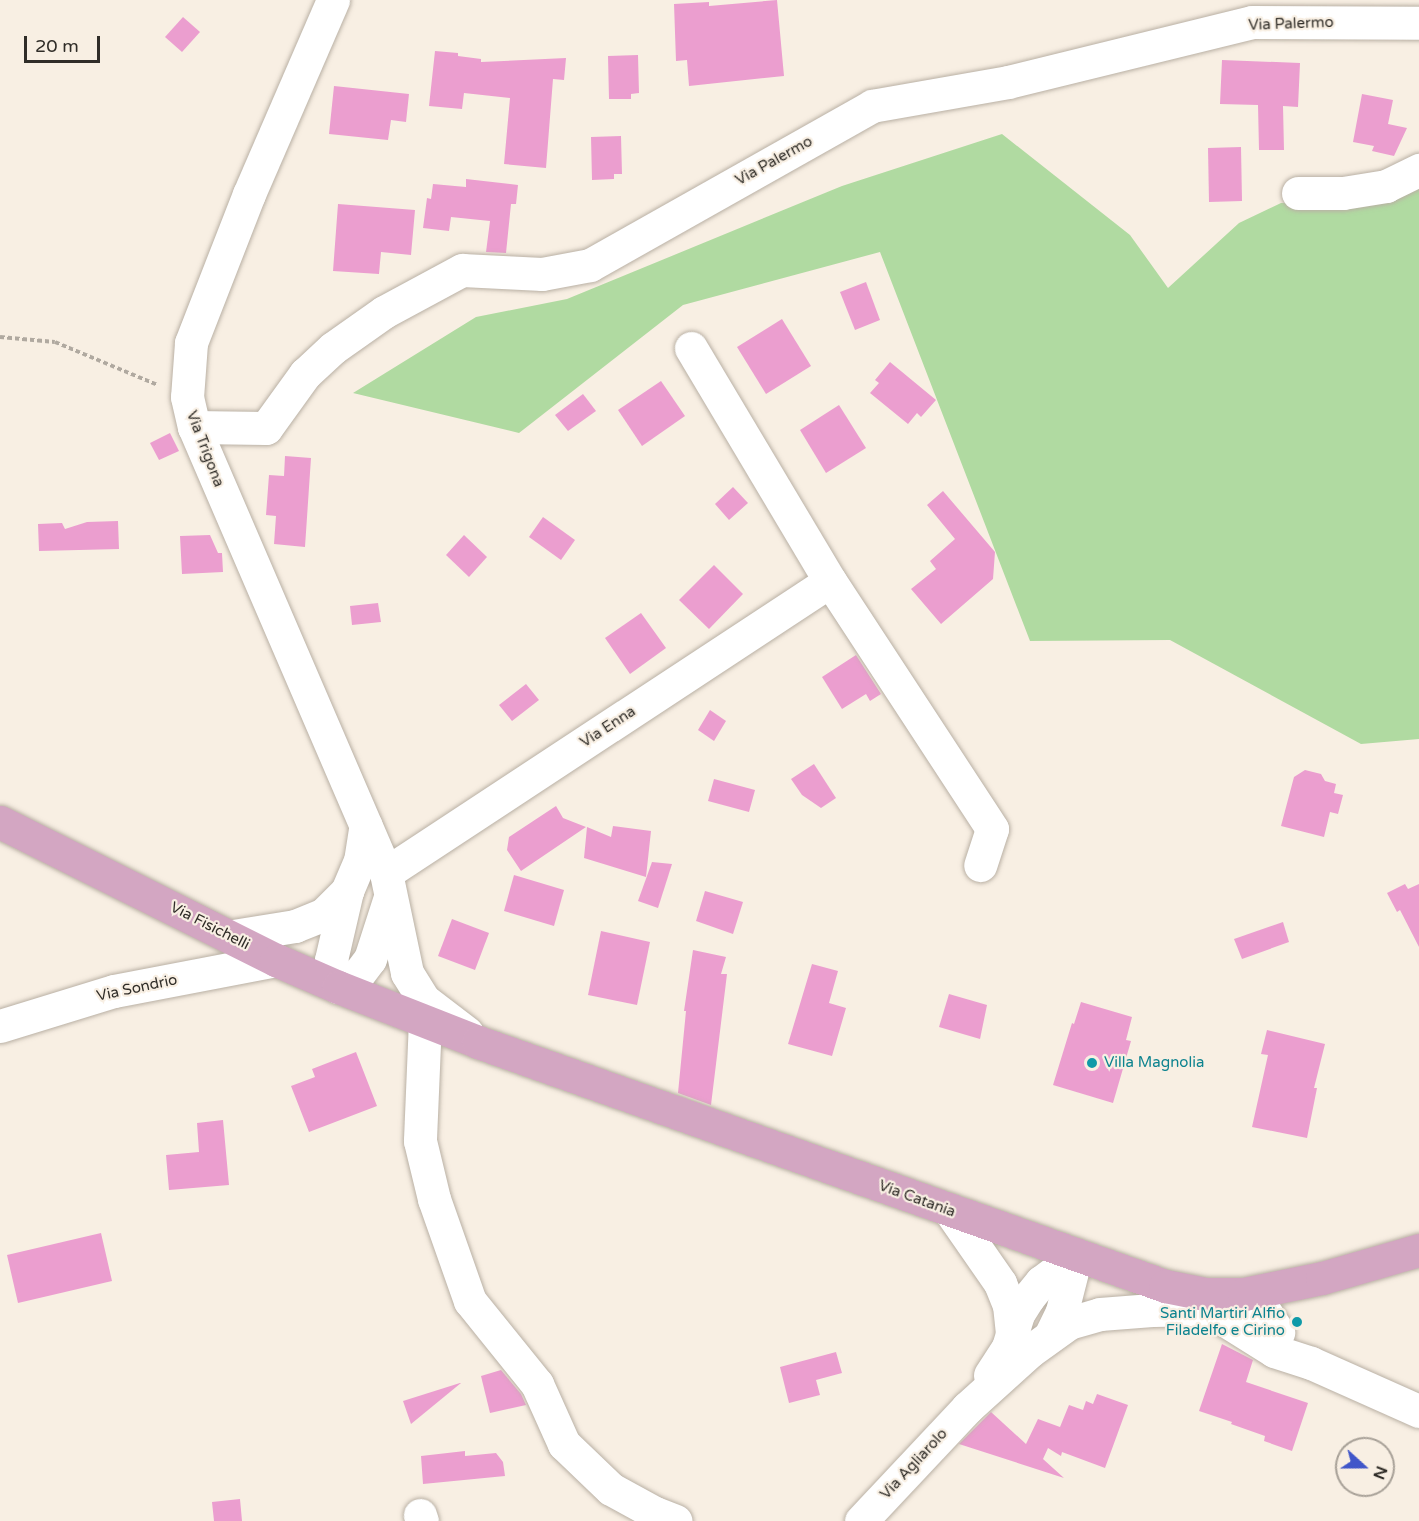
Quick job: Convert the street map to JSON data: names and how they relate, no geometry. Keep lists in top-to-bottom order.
{
  "streets": {
    "main road": ["Via Fisichelli", "Via Catania"],
    "street": [
      "Via Palermo",
      "Via Trigona",
      "Via Enna",
      "Via Sondrio",
      "Via Agliarolo"
    ]
  },
  "crossings": [
    ["Via Palermo", "Via Trigona"],
    ["Via Trigona", "Via Enna"],
    ["Via Trigona", "Via Catania"],
    ["Via Fisichelli", "Via Sondrio"],
    ["Via Fisichelli", "Via Catania"]
  ],
  "places": ["Villa Magnolia", "Santi Martiri Alfio Filadelfo e Cirino"],
  "scale_bar": "20 m",
  "north": "right"
}
